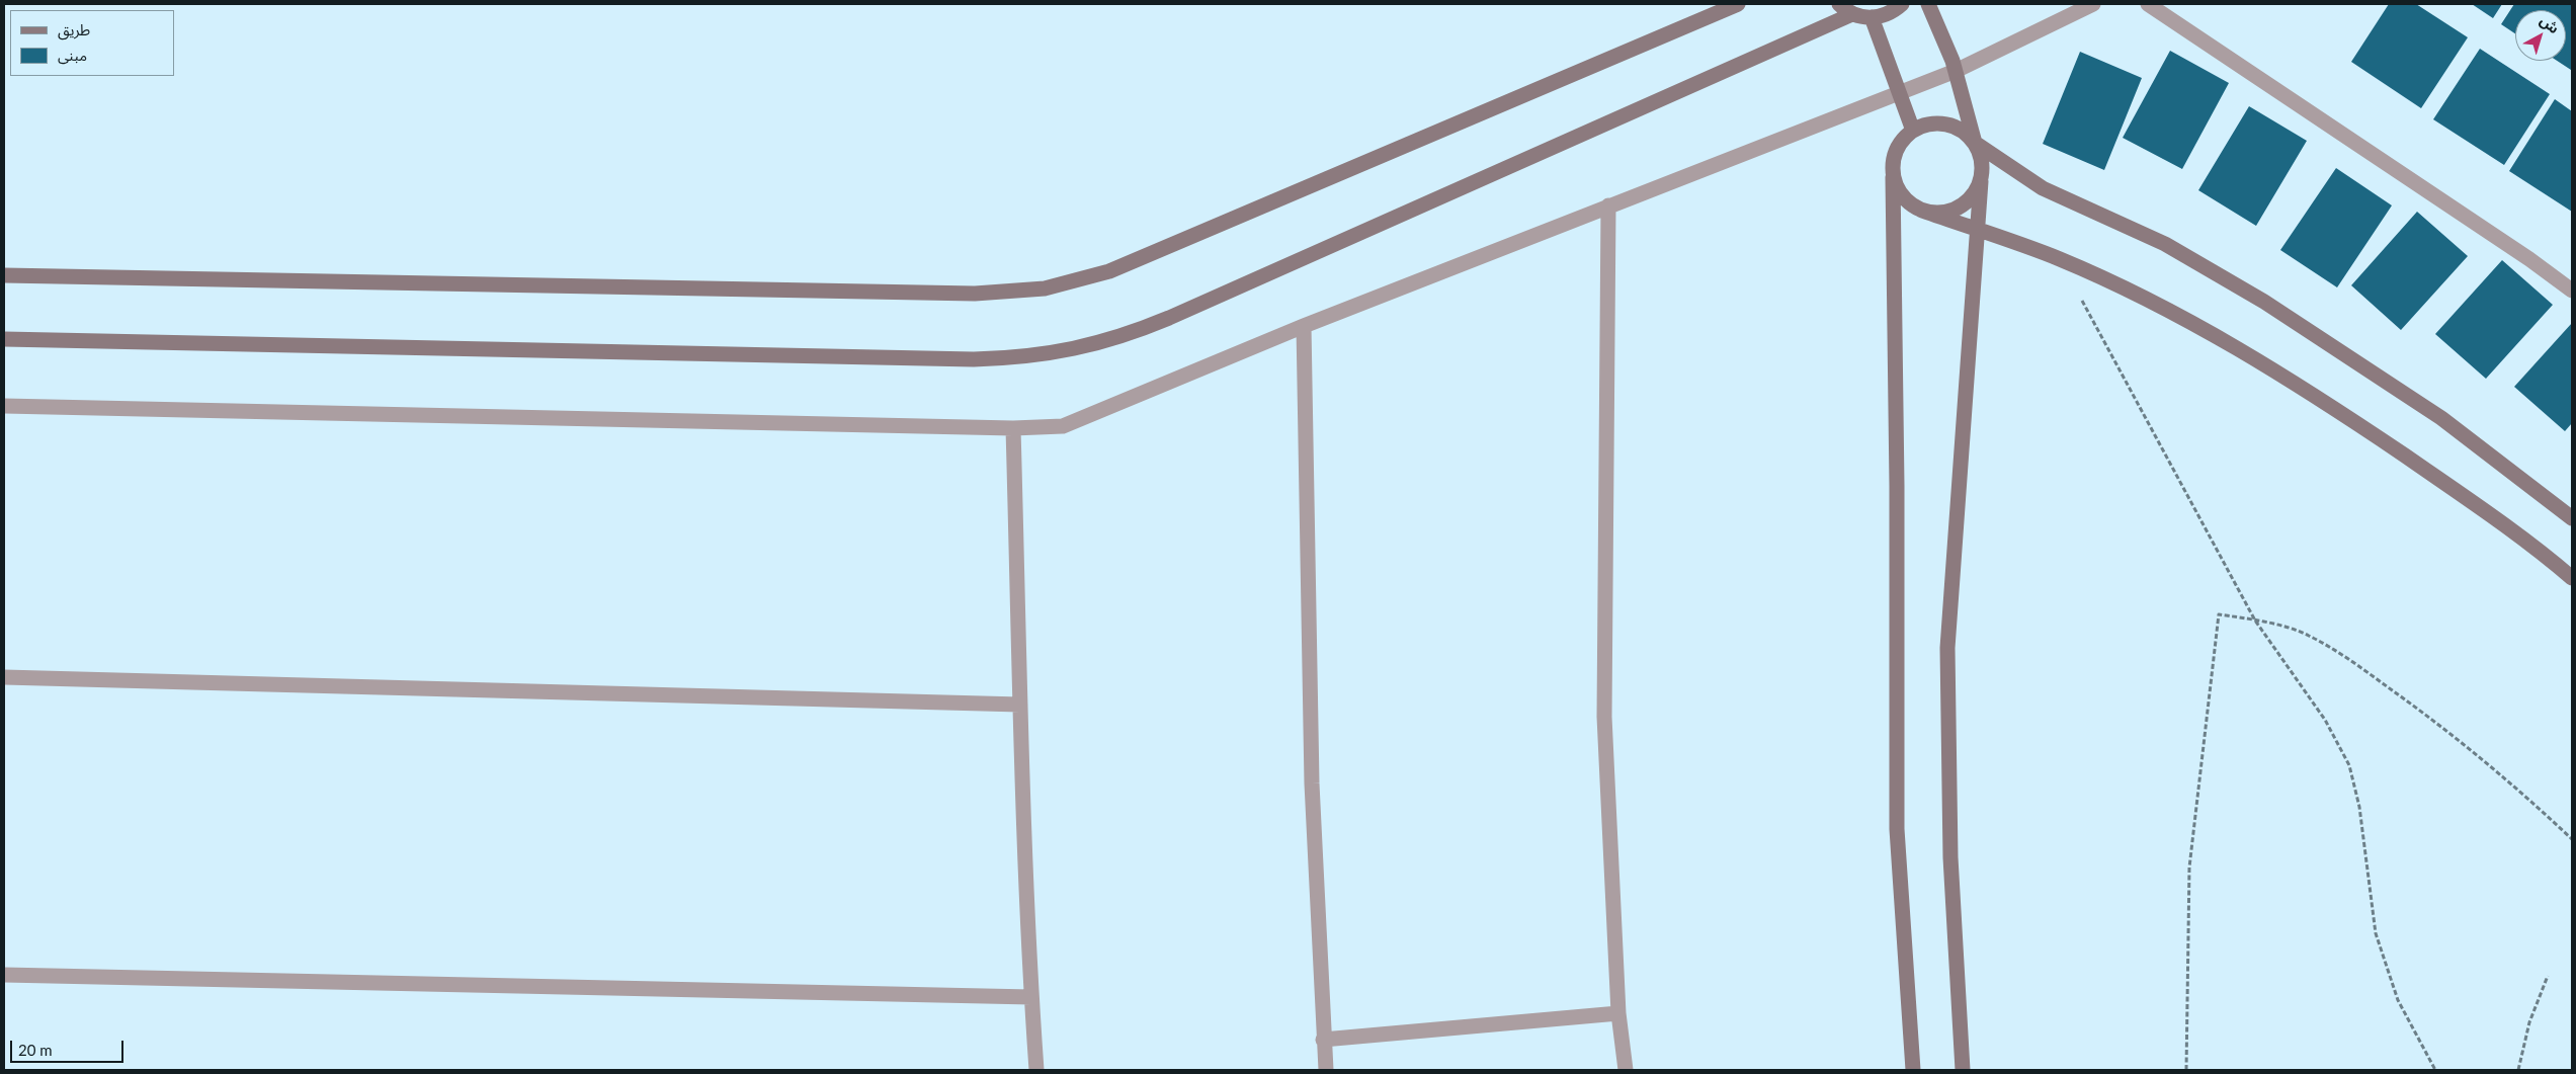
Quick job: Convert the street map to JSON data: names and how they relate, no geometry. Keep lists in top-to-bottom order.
{
  "legend": ["طريق", "مبنى"],
  "scale_bar": "20 m",
  "north": "top right"
}
